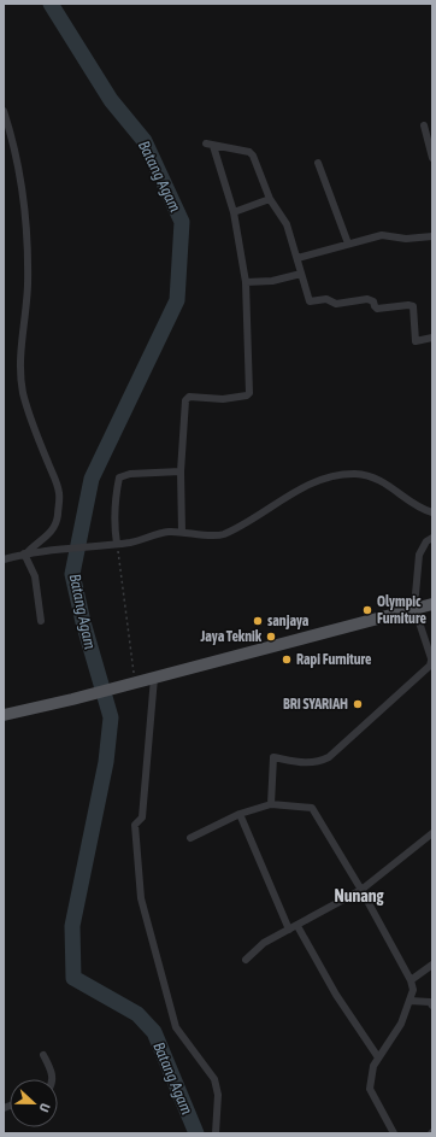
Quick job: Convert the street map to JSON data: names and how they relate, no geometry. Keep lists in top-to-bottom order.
{
  "districts": ["Nunang"],
  "water": ["Batang Agam"],
  "places": [
    "Olympic Furniture",
    "sanjaya",
    "Jaya Teknik",
    "Rapi Furniture",
    "BRI SYARIAH"
  ],
  "north": "right"
}
